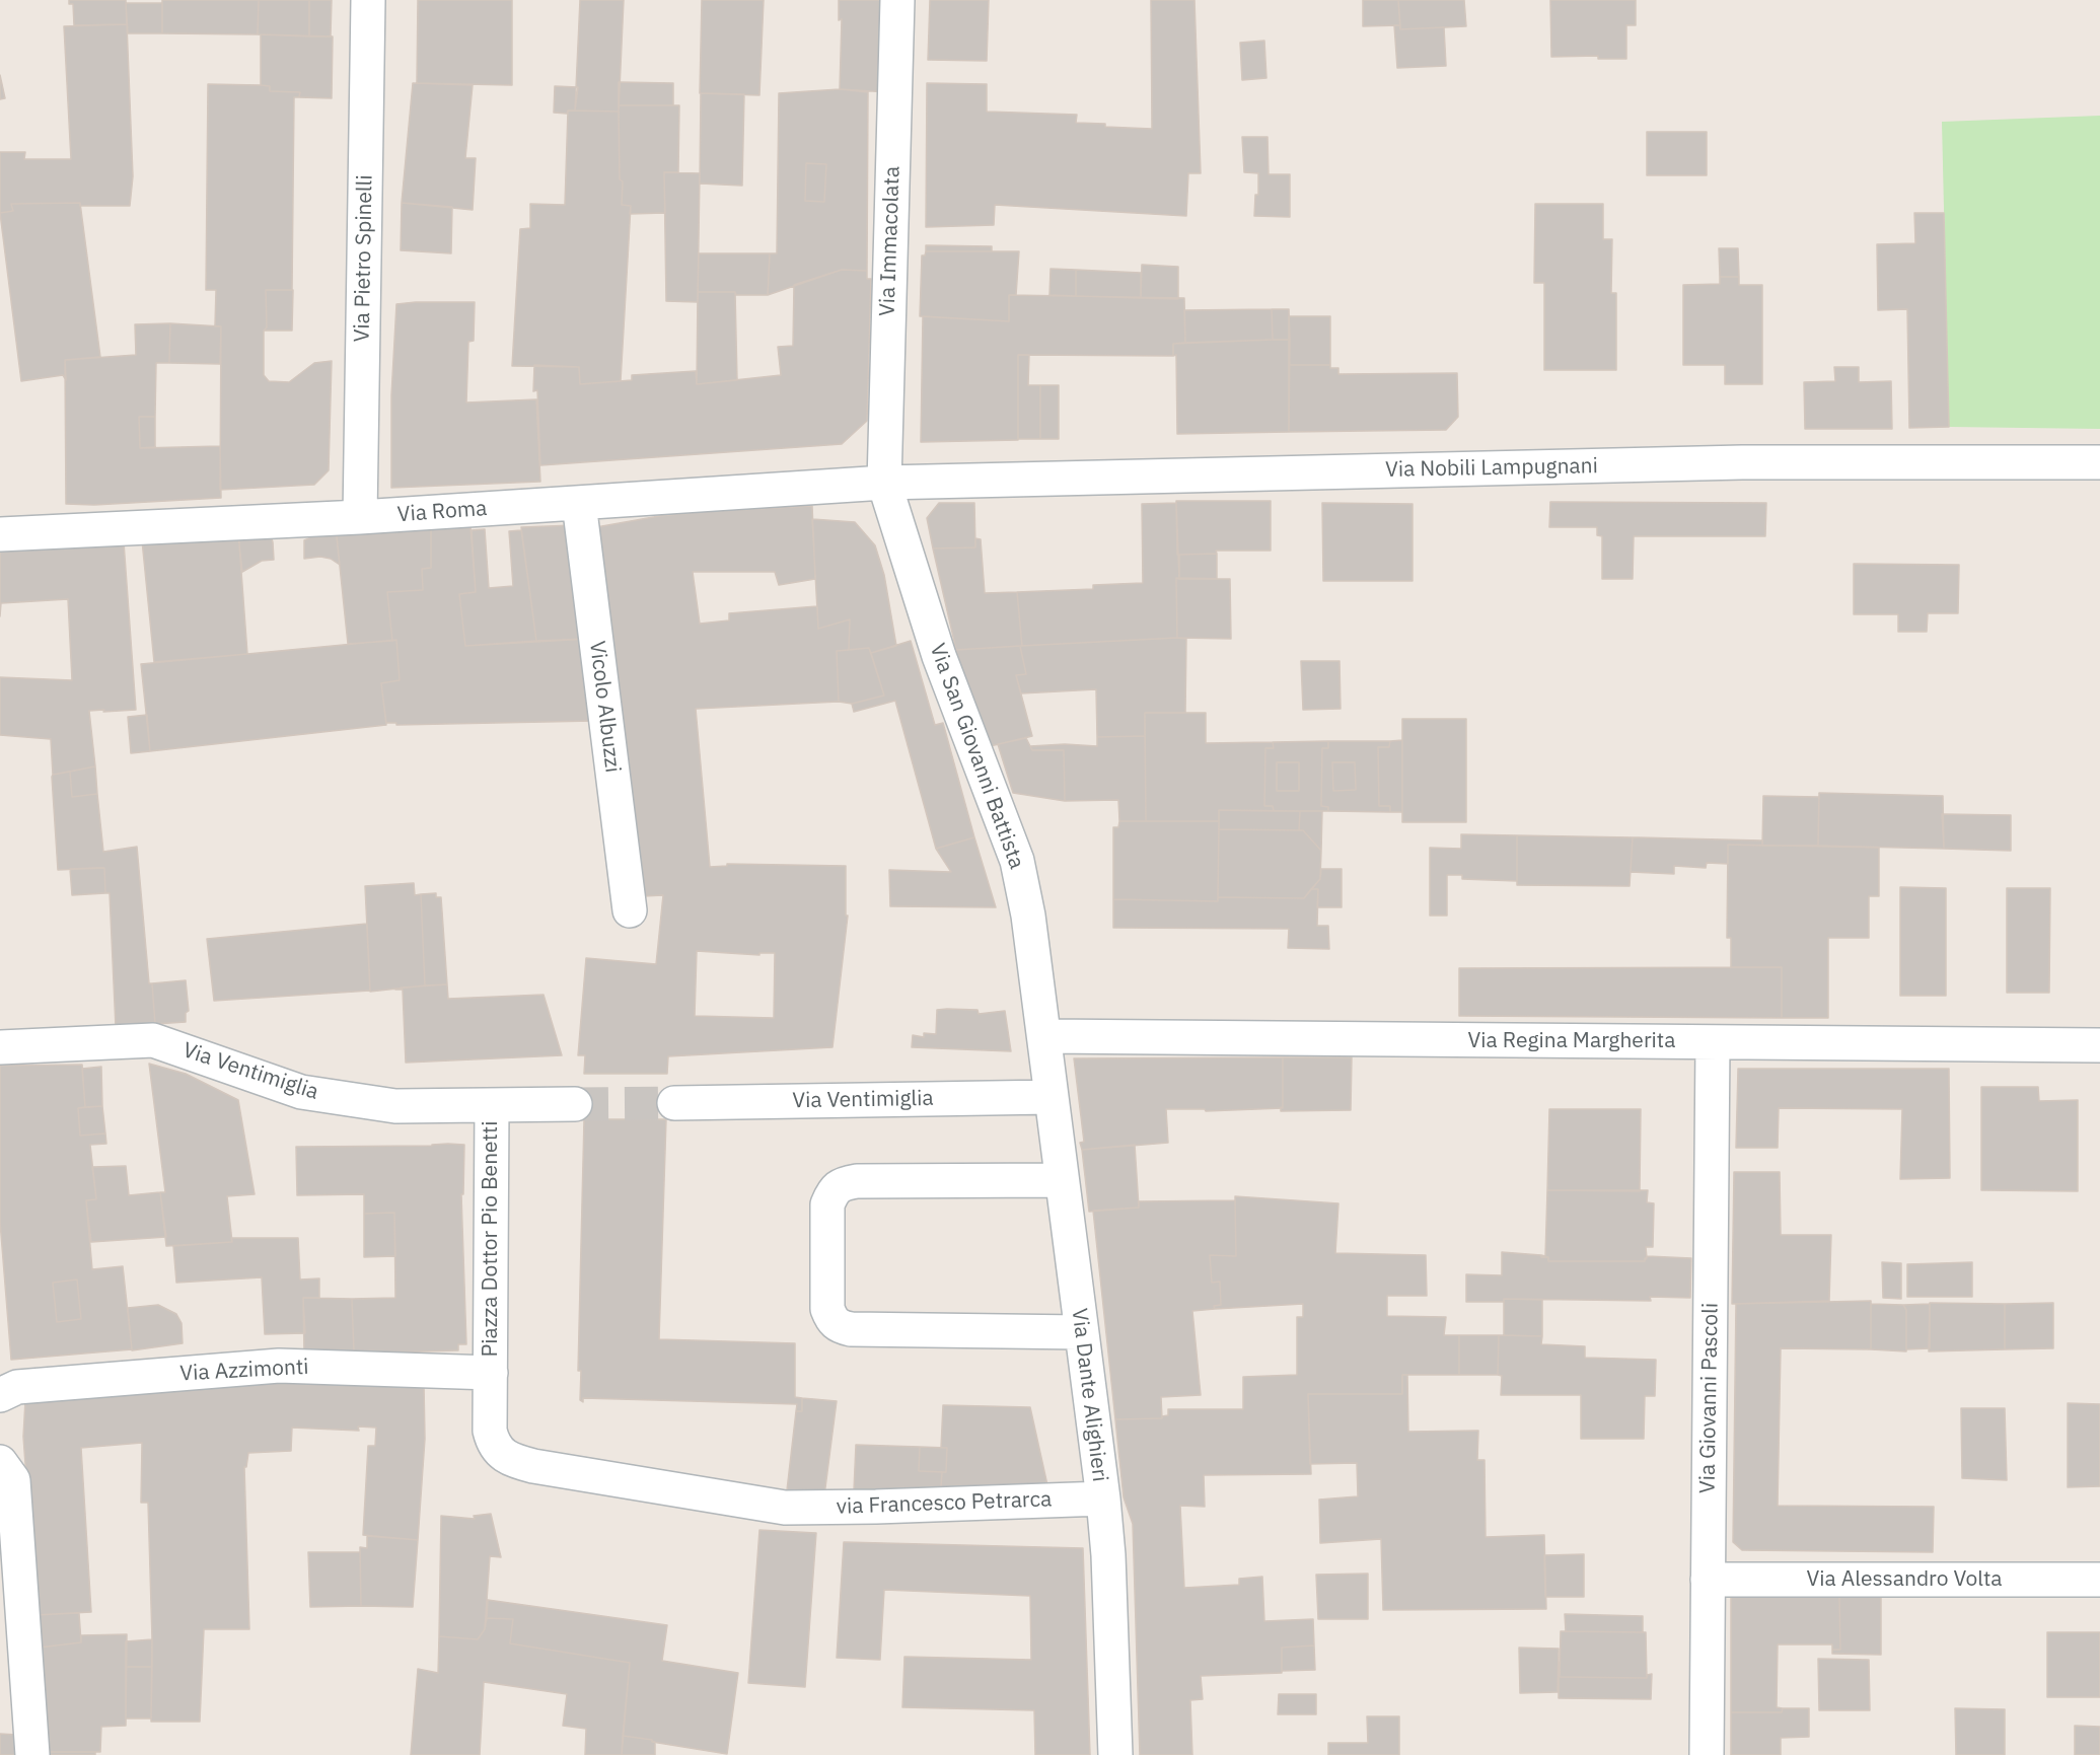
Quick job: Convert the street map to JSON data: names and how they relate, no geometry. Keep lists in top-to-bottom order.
{
  "streets": {
    "street": [
      "Via Immacolata",
      "Via Pietro Spinelli",
      "Via Nobili Lampugnani",
      "Via Roma",
      "Vicolo Albuzzi",
      "Via San Giovanni Battista",
      "Via Regina Margherita",
      "Via Ventimiglia",
      "Piazza Dottor Pio Benetti",
      "Via Azzimonti",
      "Via Dante Alighieri",
      "Via Giovanni Pascoli",
      "via Francesco Petrarca",
      "Via Alessandro Volta"
    ]
  },
  "crossings": [
    ["Via Immacolata", "Via Nobili Lampugnani"],
    ["Via Immacolata", "Via Roma"],
    ["Via Immacolata", "Via San Giovanni Battista"],
    ["Via Pietro Spinelli", "Via Roma"],
    ["Via Nobili Lampugnani", "Via Roma"],
    ["Via Nobili Lampugnani", "Via San Giovanni Battista"],
    ["Via Roma", "Vicolo Albuzzi"],
    ["Via Roma", "Via San Giovanni Battista"],
    ["Via San Giovanni Battista", "Via Regina Margherita"],
    ["Via San Giovanni Battista", "Via Dante Alighieri"],
    ["Via Regina Margherita", "Via Dante Alighieri"],
    ["Via Regina Margherita", "Via Giovanni Pascoli"],
    ["Via Ventimiglia", "Piazza Dottor Pio Benetti"],
    ["Via Ventimiglia", "Via Dante Alighieri"],
    ["Piazza Dottor Pio Benetti", "Via Azzimonti"],
    ["Piazza Dottor Pio Benetti", "via Francesco Petrarca"],
    ["Via Dante Alighieri", "via Francesco Petrarca"],
    ["Via Giovanni Pascoli", "Via Alessandro Volta"]
  ]
}
